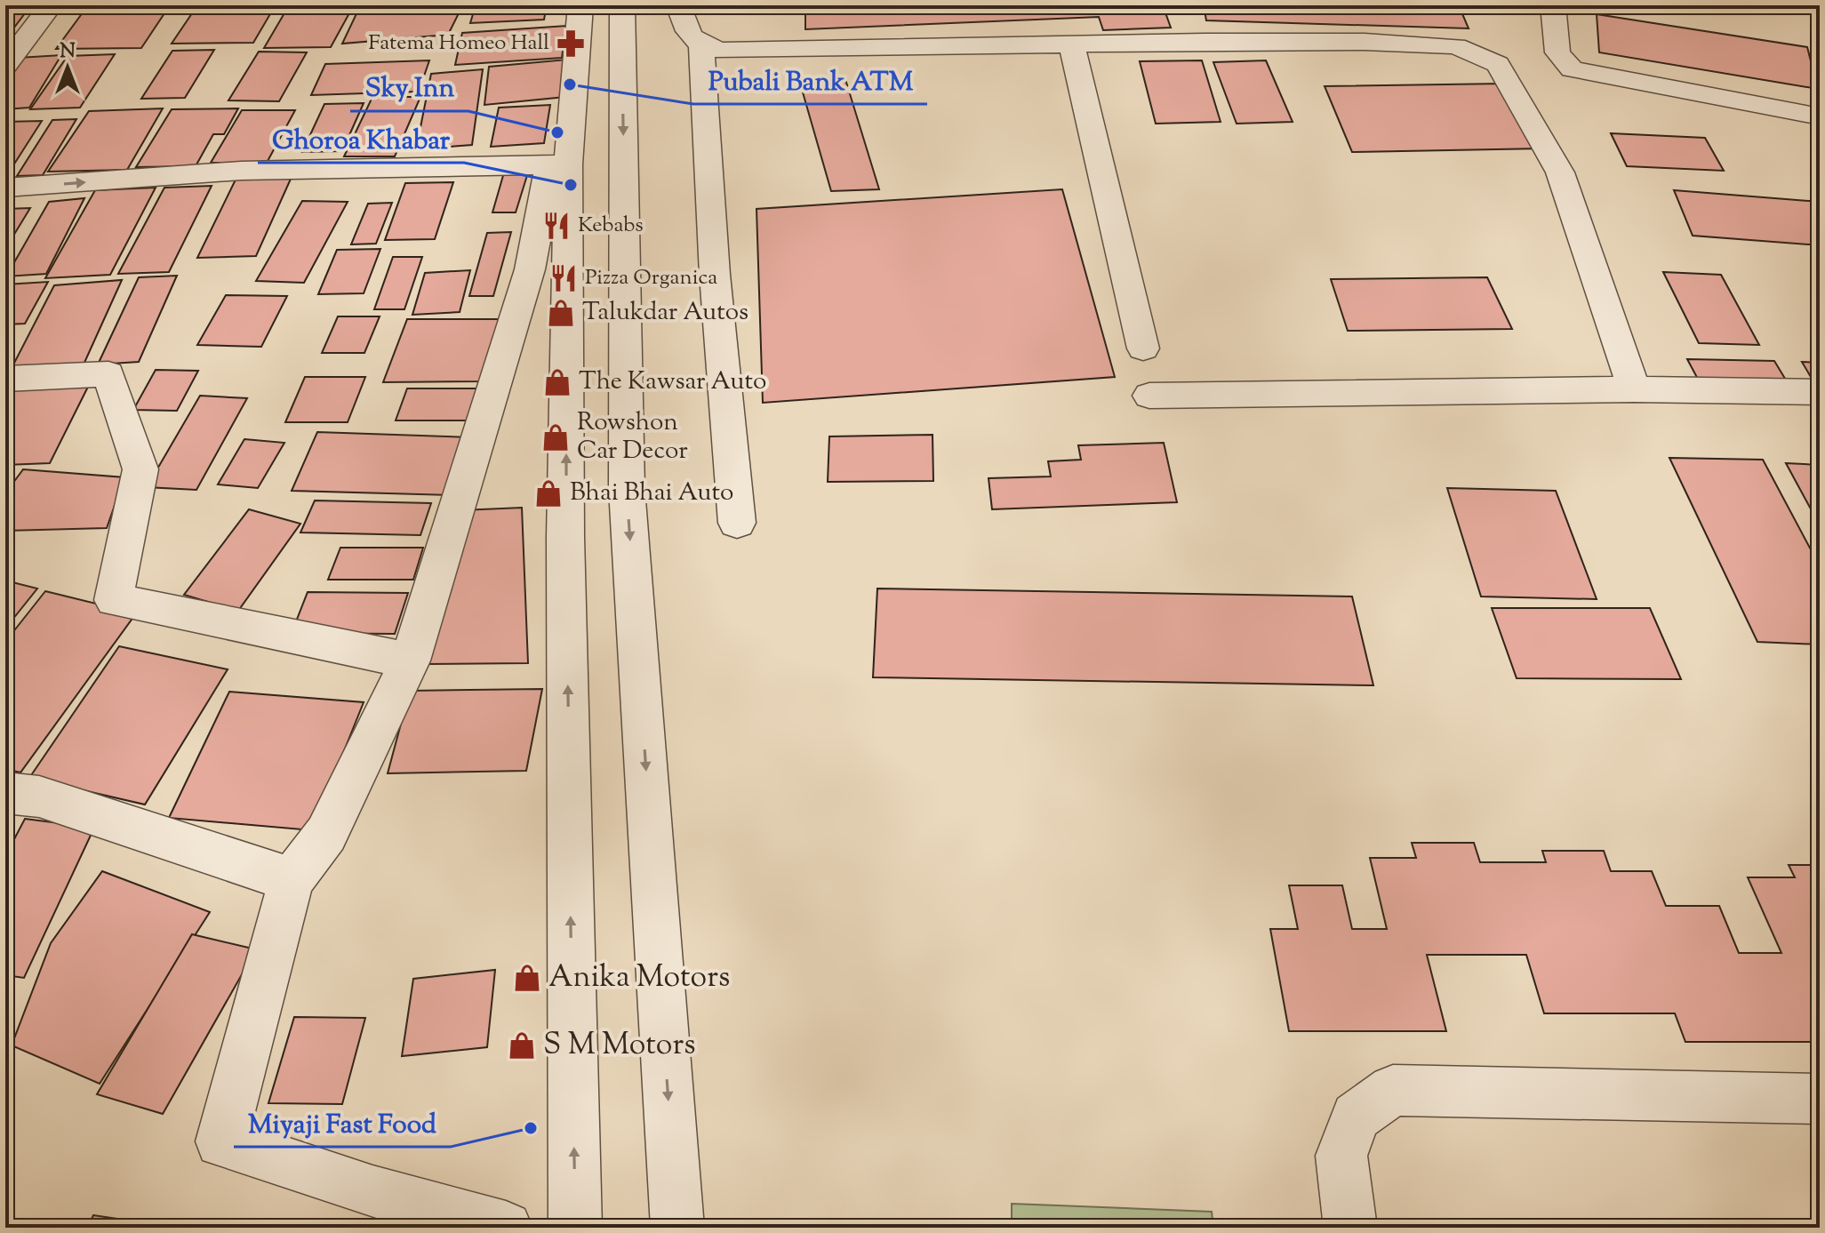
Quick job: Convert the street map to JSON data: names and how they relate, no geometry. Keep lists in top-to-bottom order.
{
  "places": {
    "pharmacy": ["Fatema Homeo Hall"],
    "other": [
      "Pubali Bank ATM",
      "Sky Inn",
      "Ghoroa Khabar",
      "Miyaji Fast Food"
    ],
    "restaurant": ["Kebabs", "Pizza Organica"],
    "shop": [
      "Talukdar Autos",
      "The Kawsar Auto",
      "Rowshon Car Decor",
      "Bhai Bhai Auto",
      "Anika Motors",
      "S M Motors"
    ]
  },
  "north": "top"
}
